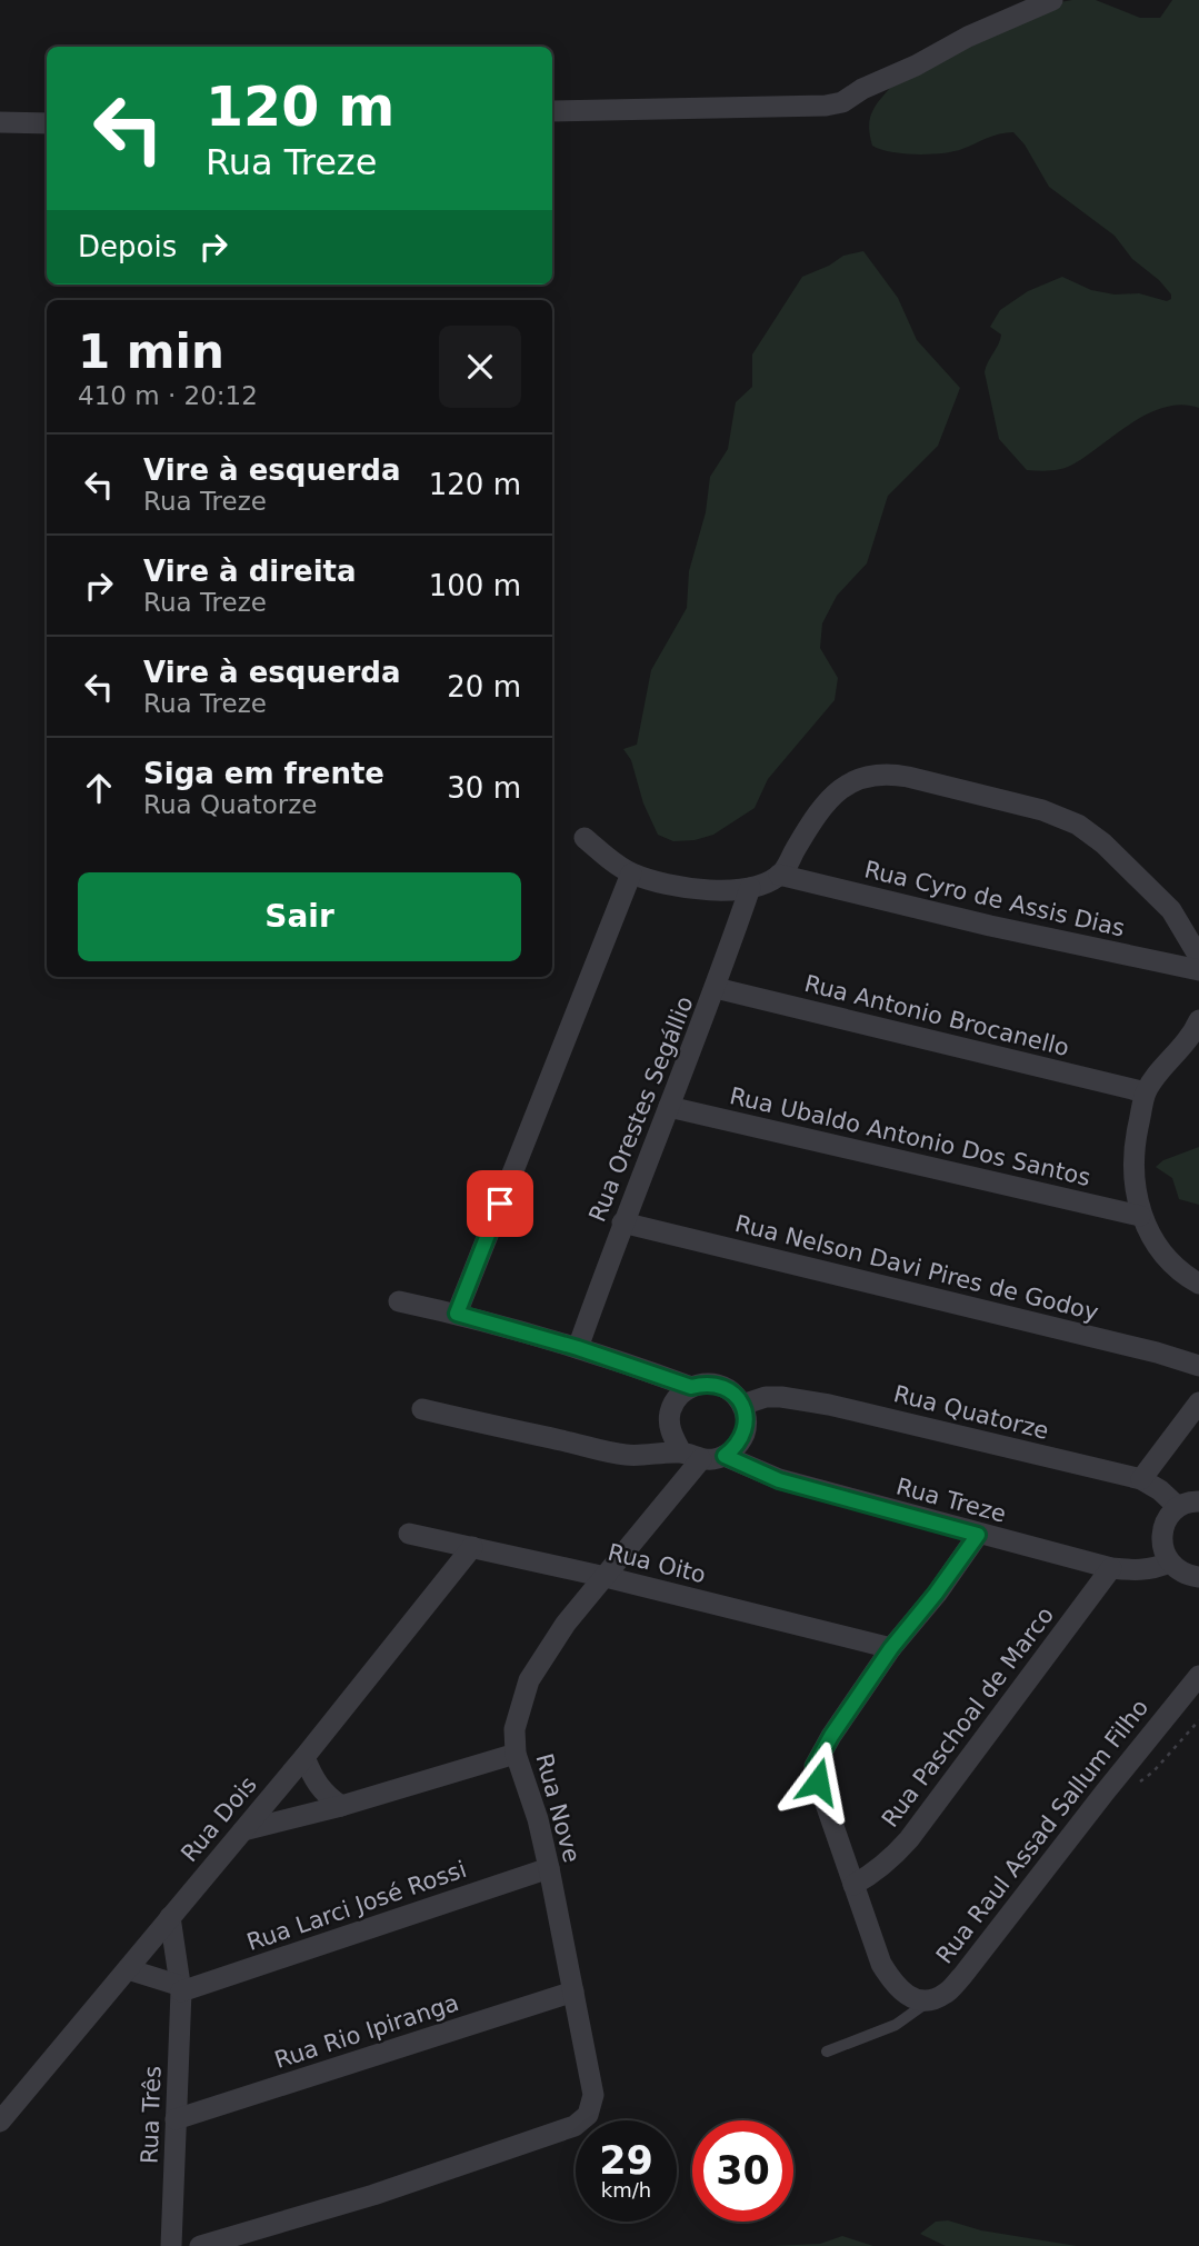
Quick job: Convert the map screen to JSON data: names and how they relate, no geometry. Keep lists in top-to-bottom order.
{
  "streets": {
    "street": [
      "Rua Cyro de Assis Dias",
      "Rua Antonio Brocanello",
      "Rua Orestes Segállio",
      "Rua Ubaldo Antonio Dos Santos",
      "Rua Nelson Davi Pires de Godoy",
      "Rua Quatorze",
      "Rua Treze",
      "Rua Oito",
      "Rua Paschoal de Marco",
      "Rua Nove",
      "Rua Dois",
      "Rua Raul Assad Sallum Filho",
      "Rua Larci José Rossi",
      "Rua Rio Ipiranga",
      "Rua Três"
    ]
  },
  "crossings": [
    ["Rua Antonio Brocanello", "Rua Orestes Segállio"],
    ["Rua Orestes Segállio", "Rua Ubaldo Antonio Dos Santos"],
    ["Rua Orestes Segállio", "Rua Nelson Davi Pires de Godoy"],
    ["Rua Quatorze", "Rua Treze"],
    ["Rua Quatorze", "Rua Nove"],
    ["Rua Treze", "Rua Paschoal de Marco"],
    ["Rua Treze", "Rua Nove"],
    ["Rua Oito", "Rua Nove"],
    ["Rua Oito", "Rua Dois"],
    ["Rua Nove", "Rua Larci José Rossi"],
    ["Rua Nove", "Rua Rio Ipiranga"],
    ["Rua Dois", "Rua Três"],
    ["Rua Larci José Rossi", "Rua Três"],
    ["Rua Rio Ipiranga", "Rua Três"]
  ],
  "page": {
    "turn": ["120 m", "Rua Treze"],
    "then": "Depois",
    "heading": ["1 min", "410 m · 20:12"],
    "list": [
      {
        "name": "Vire à esquerda",
        "note": "Rua Treze",
        "value": "120 m"
      },
      {
        "name": "Vire à direita",
        "note": "Rua Treze",
        "value": "100 m"
      },
      {
        "name": "Vire à esquerda",
        "note": "Rua Treze",
        "value": "20 m"
      },
      {
        "name": "Siga em frente",
        "note": "Rua Quatorze",
        "value": "30 m"
      }
    ],
    "buttons": "Sair",
    "speed": "29 km/h",
    "limit": "30"
  }
}
